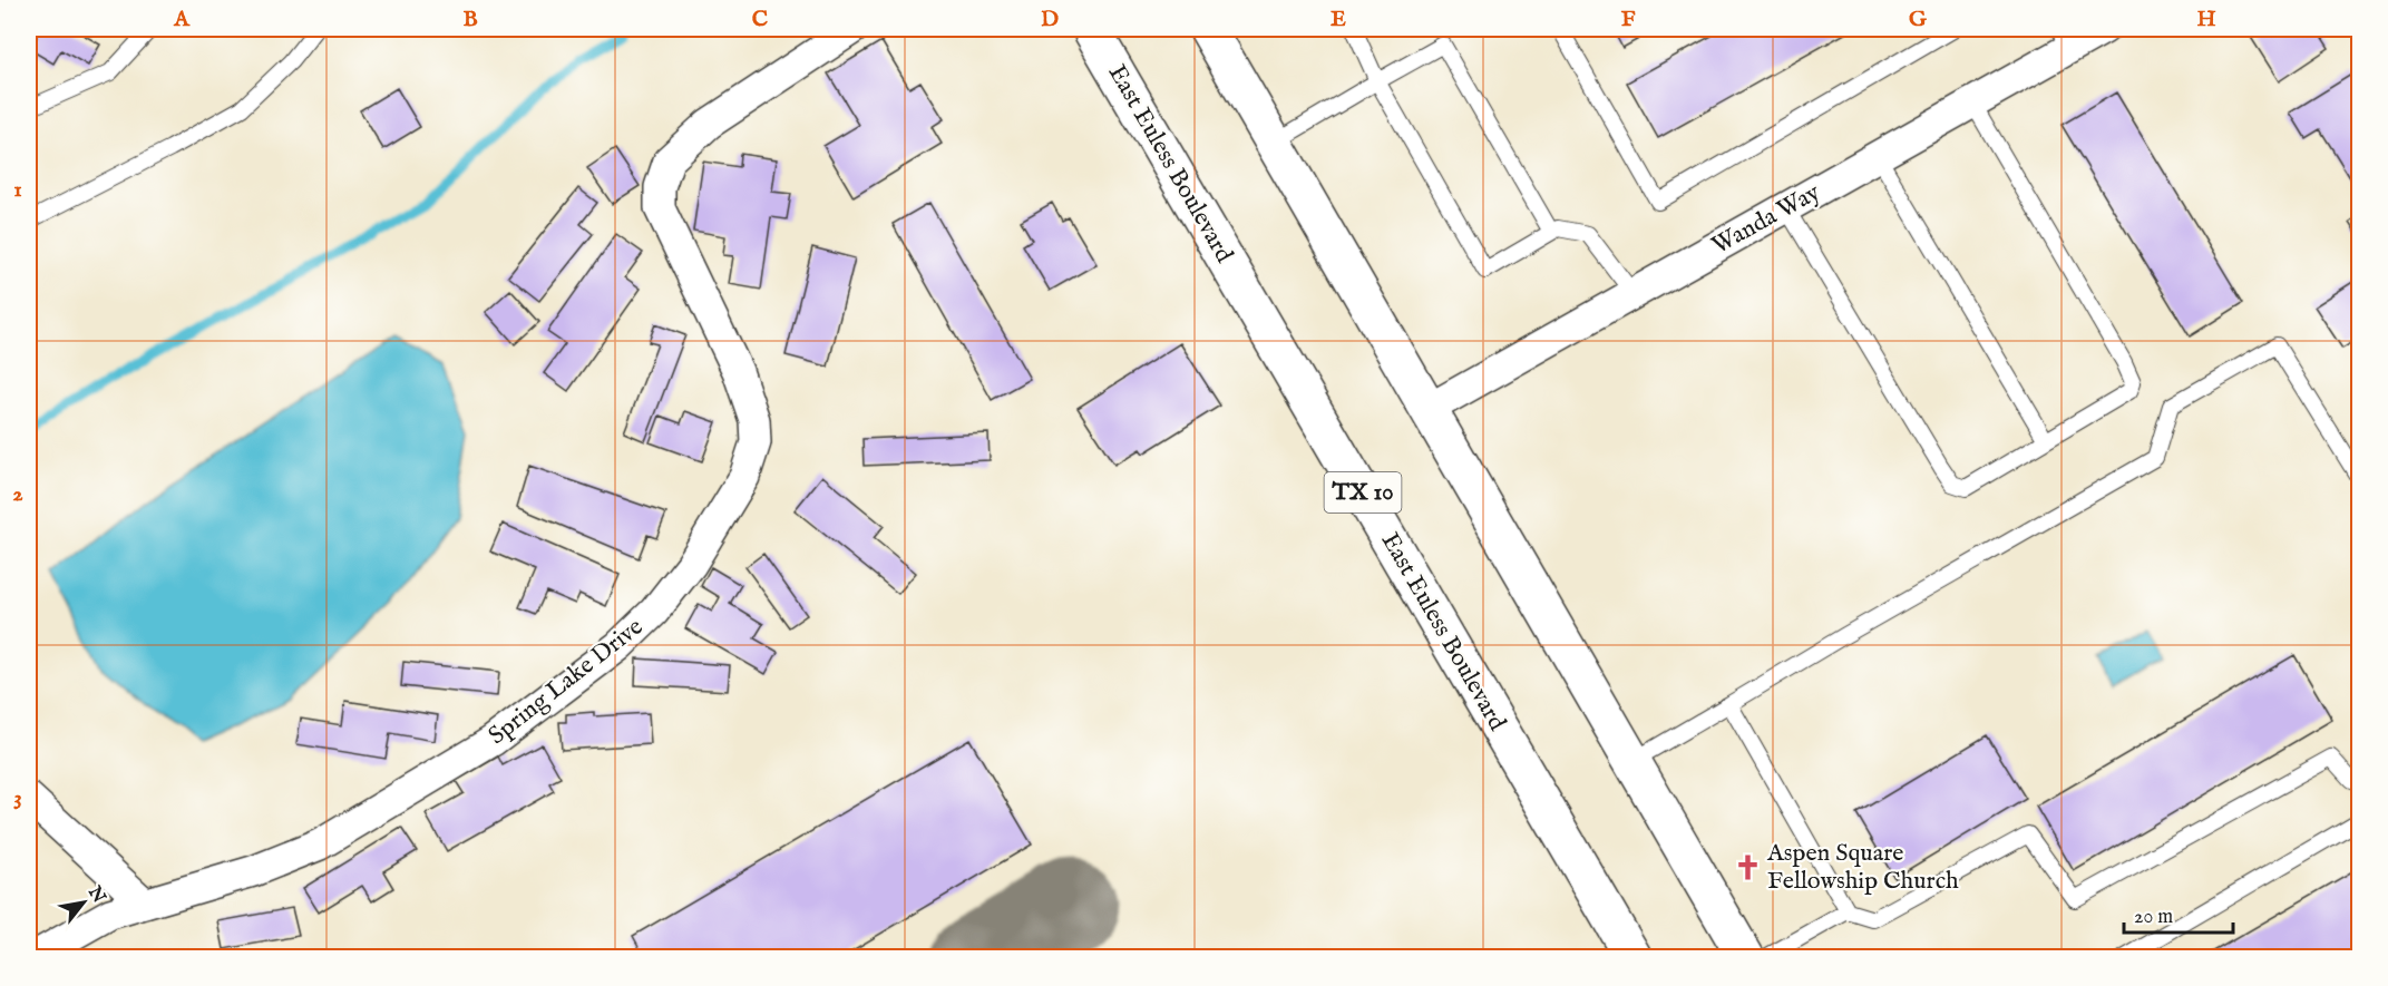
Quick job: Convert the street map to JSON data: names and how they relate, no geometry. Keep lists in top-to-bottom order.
{
  "streets": {
    "main road": ["East Euless Boulevard", "TX 10"],
    "street": ["Wanda Way", "Spring Lake Drive"]
  },
  "places": {
    "church": ["Aspen Square Fellowship Church"]
  },
  "scale_bar": "20 m",
  "north": "top right",
  "grid": {
    "columns": [
      "A",
      "B",
      "C",
      "D",
      "E",
      "F",
      "G",
      "H"
    ],
    "rows": ["1", "2", "3"]
  }
}
